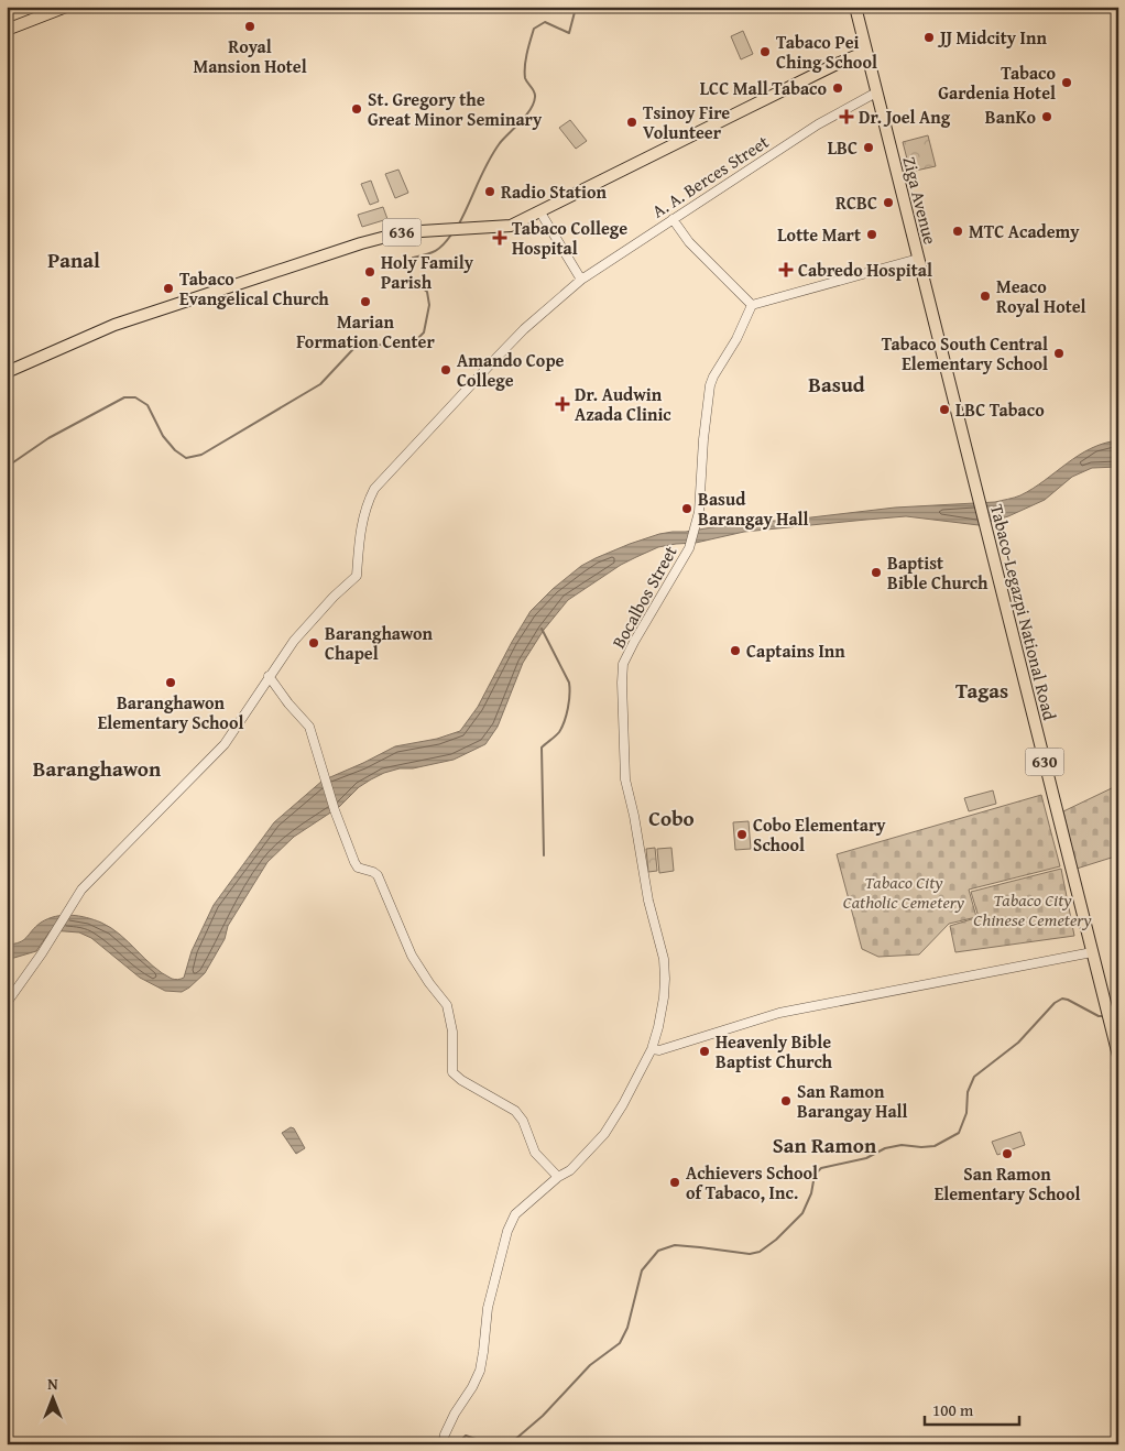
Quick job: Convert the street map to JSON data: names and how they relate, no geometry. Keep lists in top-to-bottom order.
{
  "streets": {
    "main road": [
      "Ziga Avenue",
      "636",
      "Tabaco-Legazpi National Road",
      "630"
    ],
    "street": ["A. A. Berces Street", "Bocalbos Street"]
  },
  "crossings": [
    ["A. A. Berces Street", "Ziga Avenue"],
    ["Ziga Avenue", "636"],
    ["Ziga Avenue", "Tabaco-Legazpi National Road"]
  ],
  "districts": [
    "Panal",
    "Basud",
    "Tagas",
    "Baranghawon",
    "Cobo",
    "San Ramon"
  ],
  "parks": ["Tabaco City Catholic Cemetery", "Tabaco City Chinese Cemetery"],
  "places": {
    "other": [
      "Royal Mansion Hotel",
      "JJ Midcity Inn",
      "Tabaco Pei Ching School",
      "Tabaco Gardenia Hotel",
      "LCC Mall Tabaco",
      "St. Gregory the Great Minor Seminary",
      "BanKo",
      "Tsinoy Fire Volunteer",
      "LBC",
      "Radio Station",
      "RCBC",
      "MTC Academy",
      "Lotte Mart",
      "Holy Family Parish",
      "Tabaco Evangelical Church",
      "Meaco Royal Hotel",
      "Marian Formation Center",
      "Tabaco South Central Elementary School",
      "Amando Cope College",
      "LBC Tabaco",
      "Basud Barangay Hall",
      "Baptist Bible Church",
      "Baranghawon Chapel",
      "Captains Inn",
      "Baranghawon Elementary School",
      "Cobo Elementary School",
      "Heavenly Bible Baptist Church",
      "San Ramon Barangay Hall",
      "San Ramon Elementary School",
      "Achievers School of Tabaco, Inc."
    ],
    "health": [
      "Dr. Joel Ang",
      "Tabaco College Hospital",
      "Cabredo Hospital",
      "Dr. Audwin Azada Clinic"
    ]
  },
  "scale_bar": "100 m",
  "north": "top"
}
